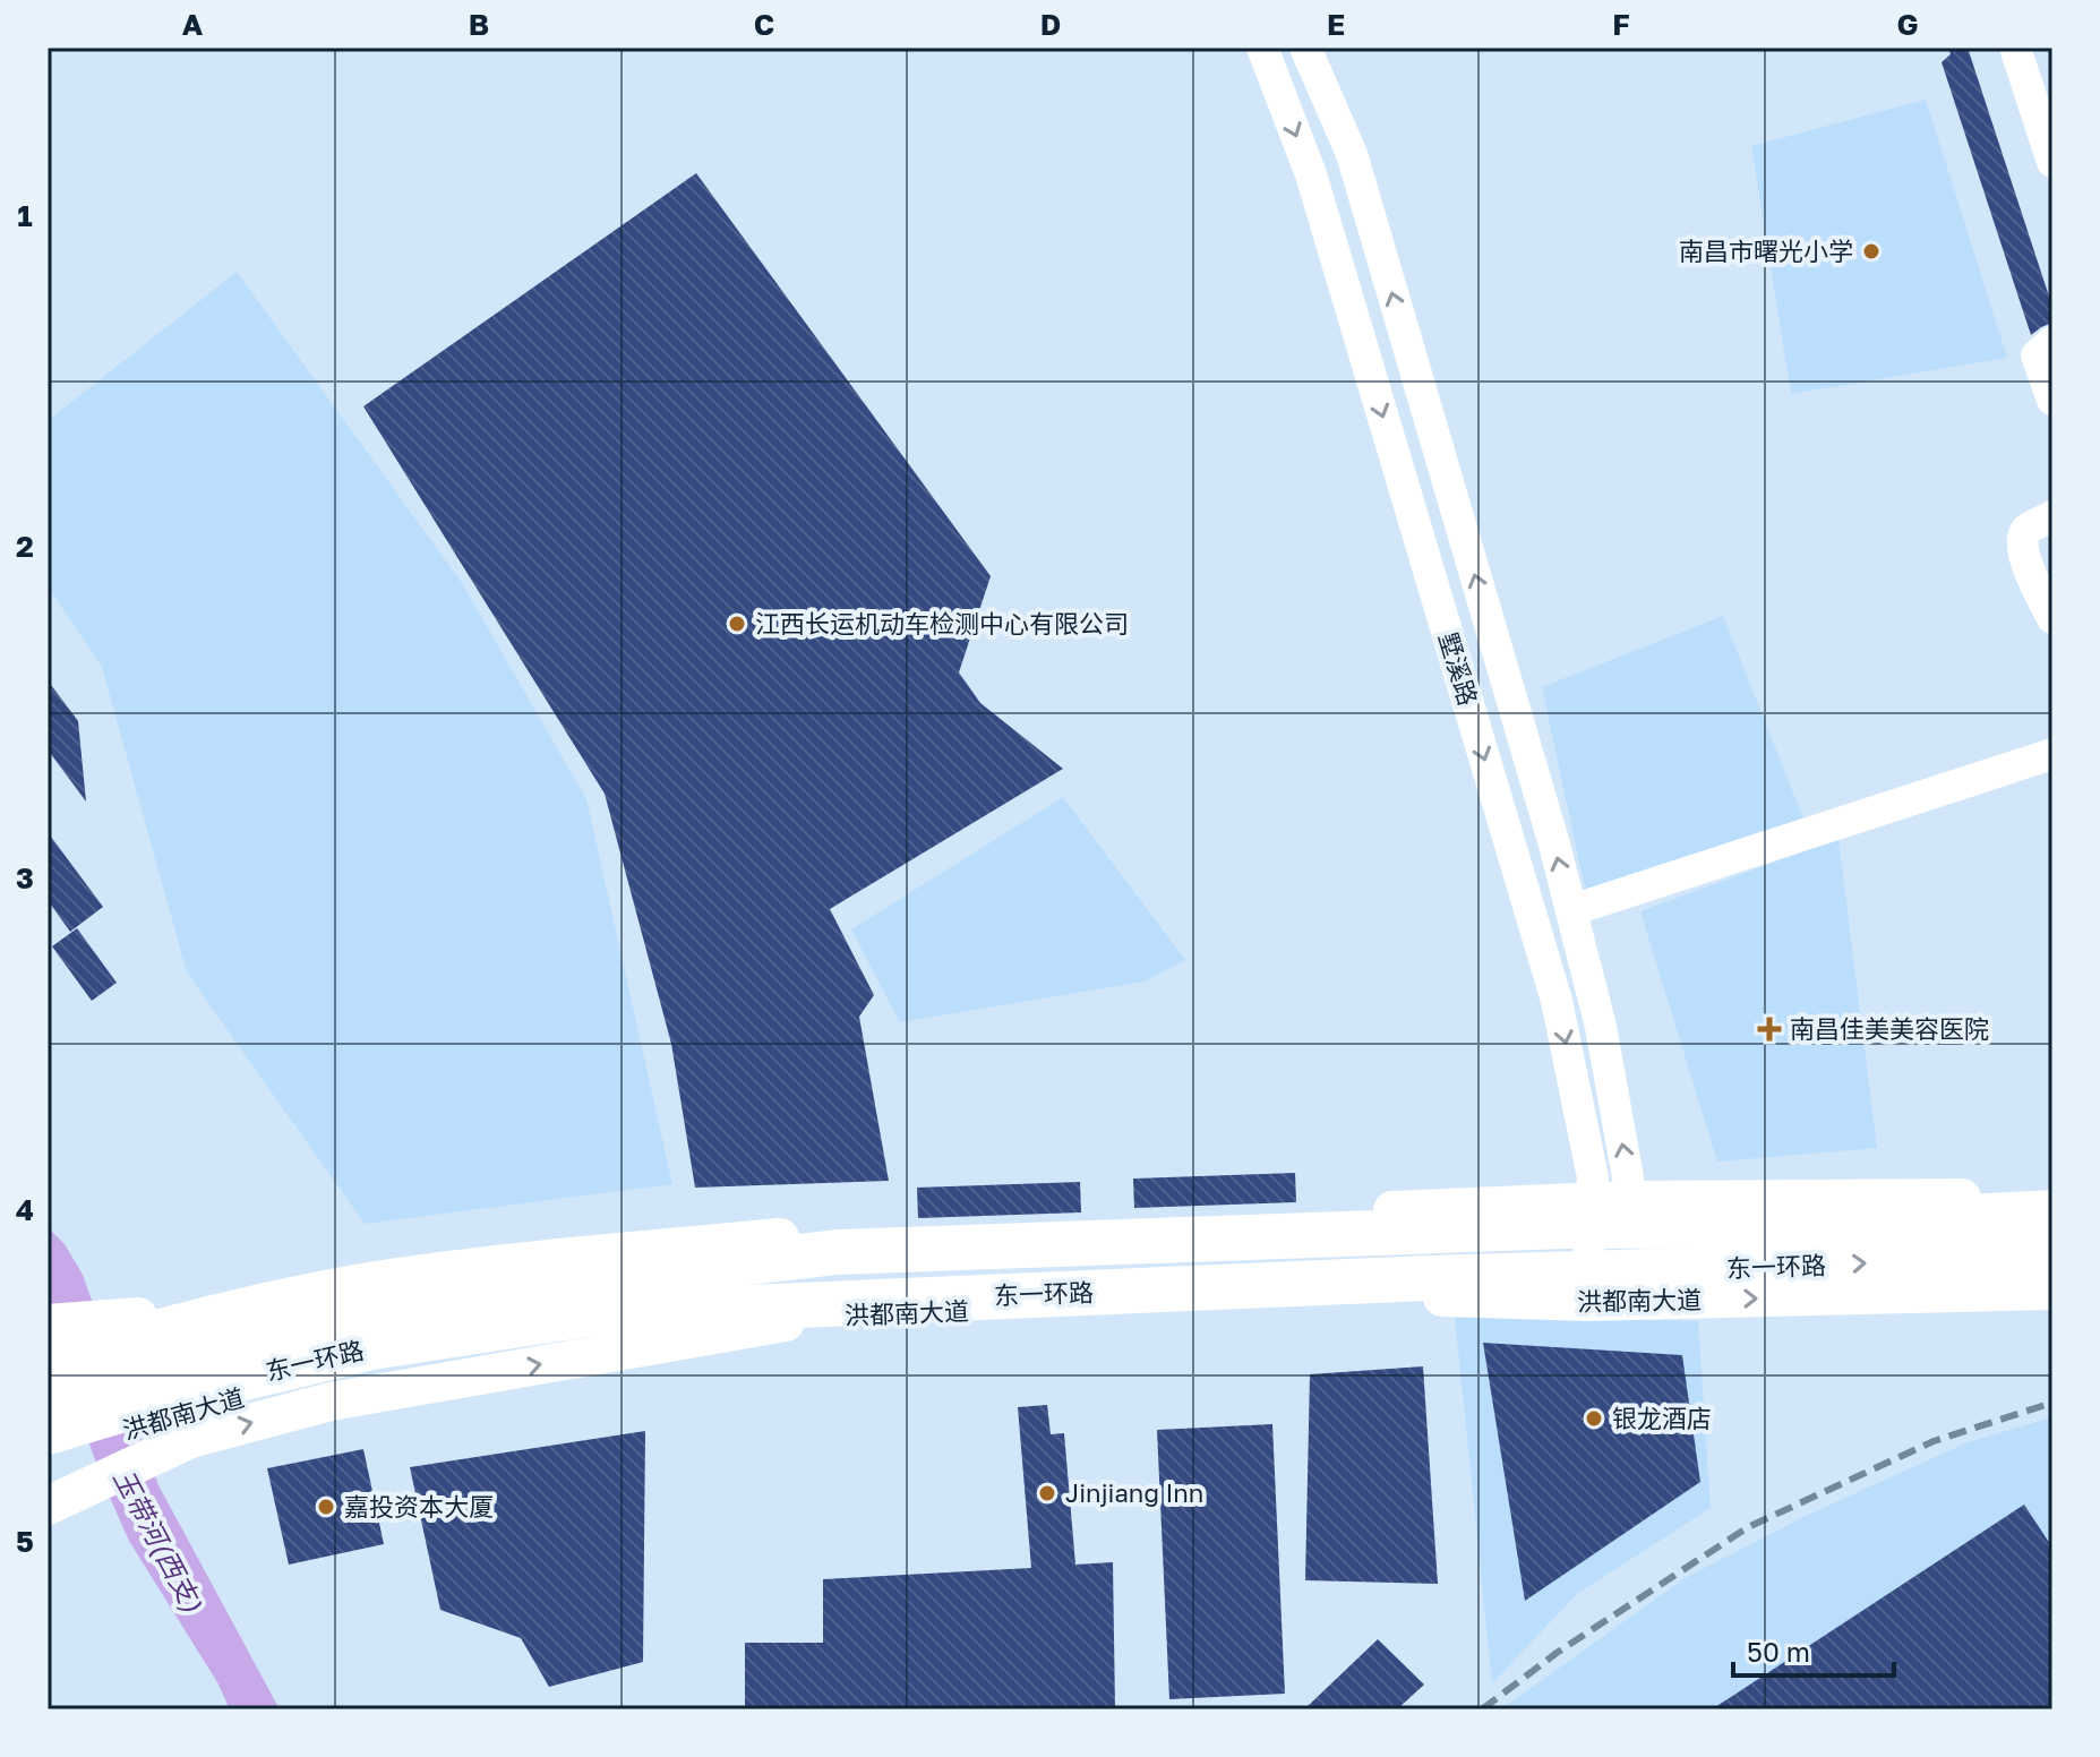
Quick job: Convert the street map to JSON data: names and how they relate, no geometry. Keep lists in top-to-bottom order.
{
  "streets": {
    "highway": ["东一环路"],
    "main road": ["洪都南大道"],
    "street": ["墅溪路"]
  },
  "crossings": [
    ["墅溪路", "洪都南大道"],
    ["东一环路", "洪都南大道"]
  ],
  "water": ["玉带河(西支)"],
  "places": {
    "other": [
      "南昌市曙光小学",
      "江西长运机动车检测中心有限公司",
      "银龙酒店",
      "Jinjiang Inn",
      "嘉投资本大厦"
    ],
    "health": ["南昌佳美美容医院"]
  },
  "scale_bar": "50 m",
  "grid": {
    "columns": [
      "A",
      "B",
      "C",
      "D",
      "E",
      "F",
      "G"
    ],
    "rows": [
      "1",
      "2",
      "3",
      "4",
      "5"
    ]
  }
}
